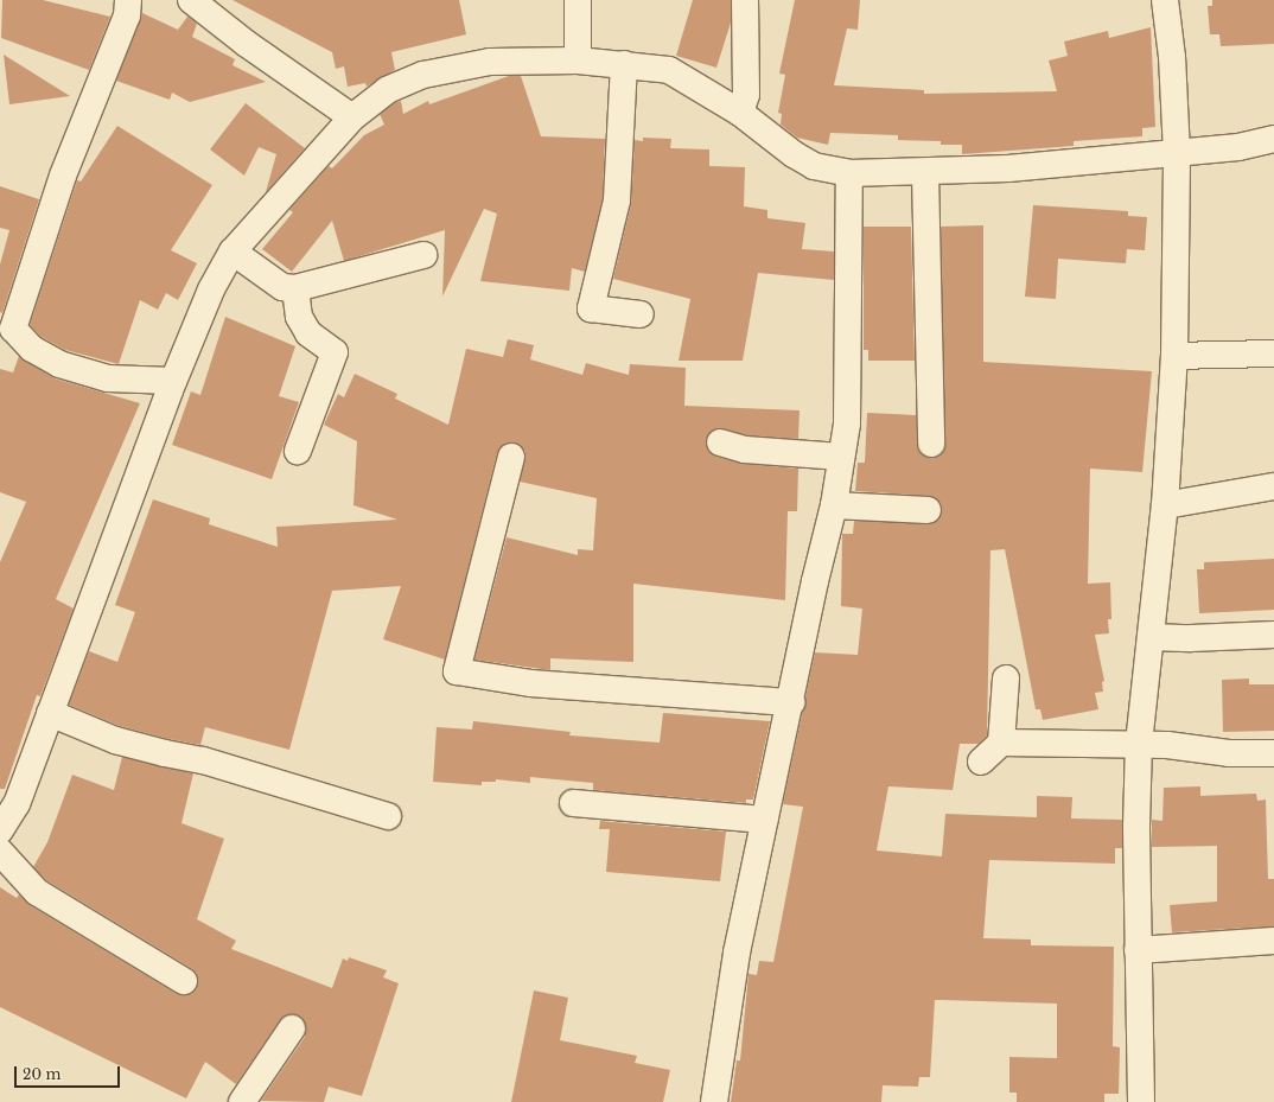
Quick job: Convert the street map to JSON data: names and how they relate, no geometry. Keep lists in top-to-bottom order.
{
  "scale_bar": "20 m"
}
